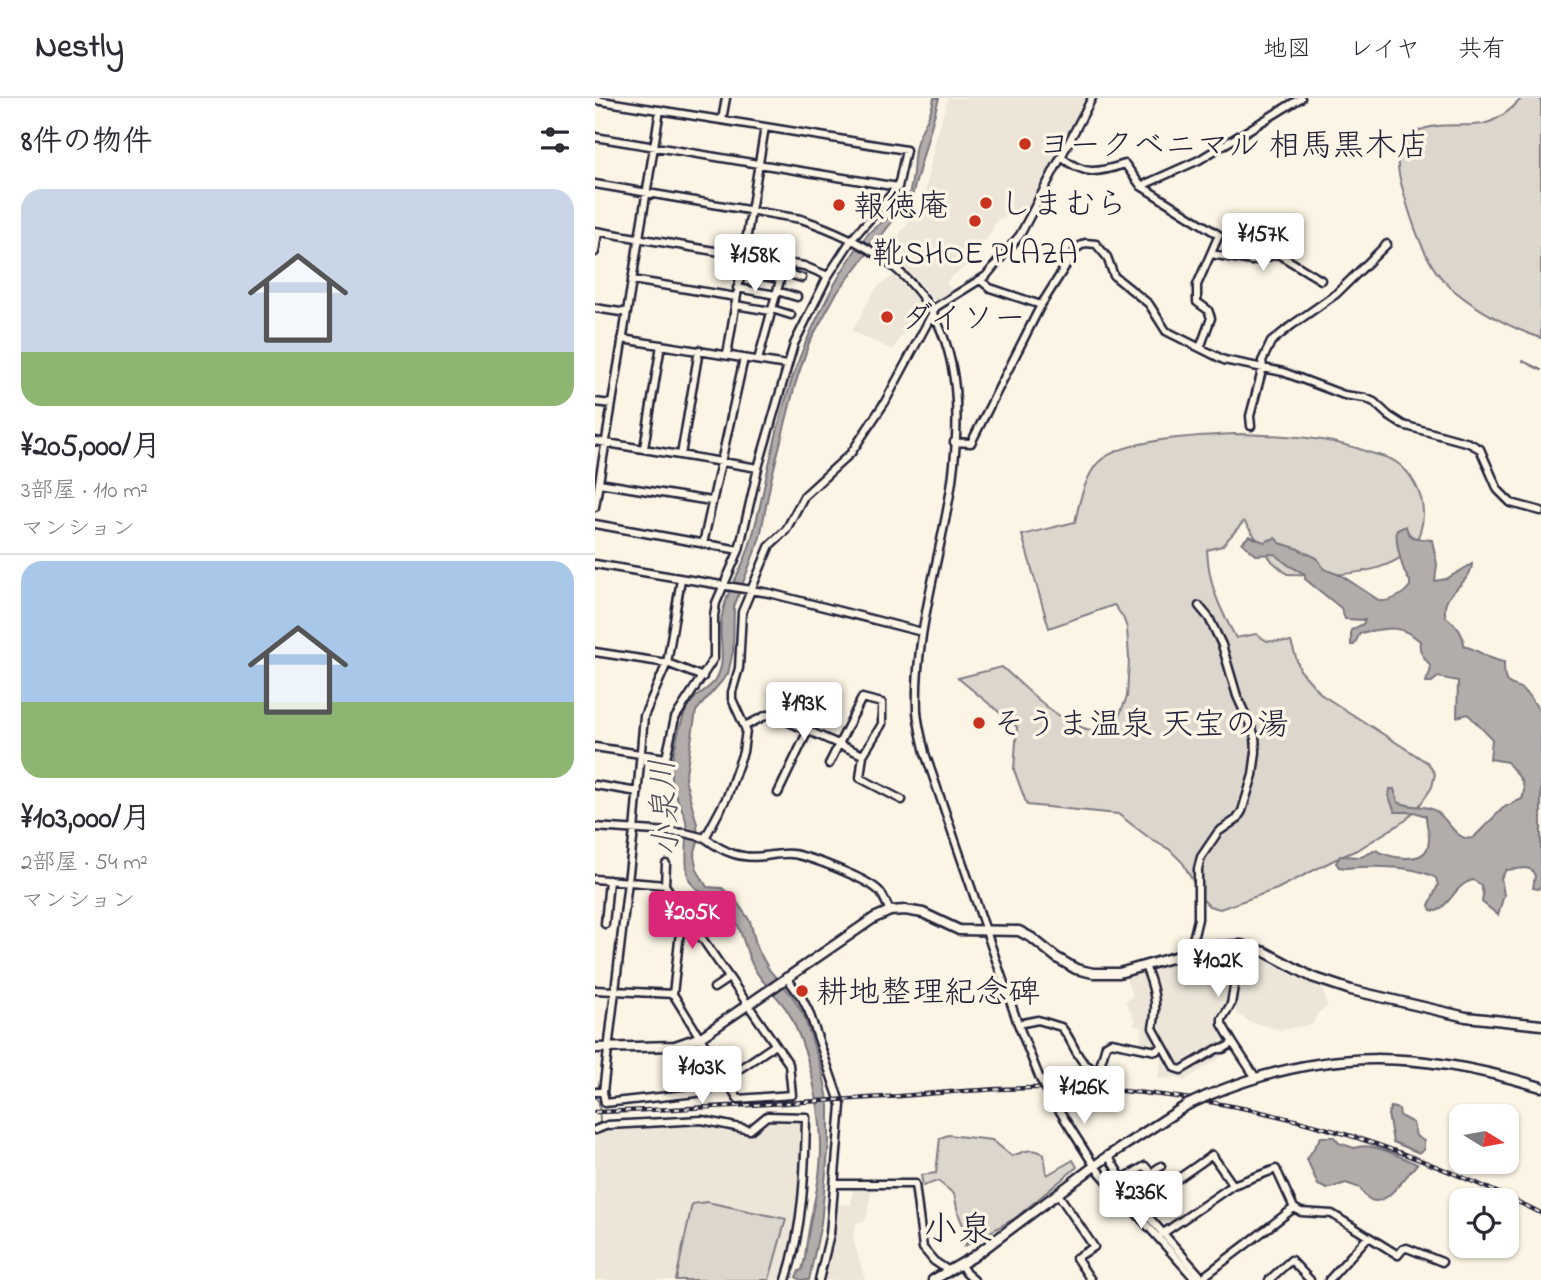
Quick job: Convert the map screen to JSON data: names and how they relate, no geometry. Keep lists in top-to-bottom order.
{
  "districts": ["小泉"],
  "water": ["小泉川"],
  "places": [
    "ヨークベニマル 相馬黒木店",
    "しまむら",
    "報徳庵",
    "靴SHOE PLAZA",
    "ダイソー",
    "そうま温泉 天宝の湯",
    "耕地整理紀念碑"
  ],
  "north": "right",
  "page": {
    "header": "Nestly",
    "nav": ["地図", "レイヤ", "共有"],
    "heading": "8件の物件",
    "list": [
      {
        "name": "¥205,000/月",
        "note": "3部屋 · 110 m² · マンション"
      },
      {
        "name": "¥103,000/月",
        "note": "2部屋 · 54 m² · マンション"
      }
    ],
    "price": [
      "¥157K",
      "¥158K",
      "¥193K",
      "¥205K",
      "¥102K",
      "¥103K",
      "¥126K",
      "¥236K"
    ]
  }
}
